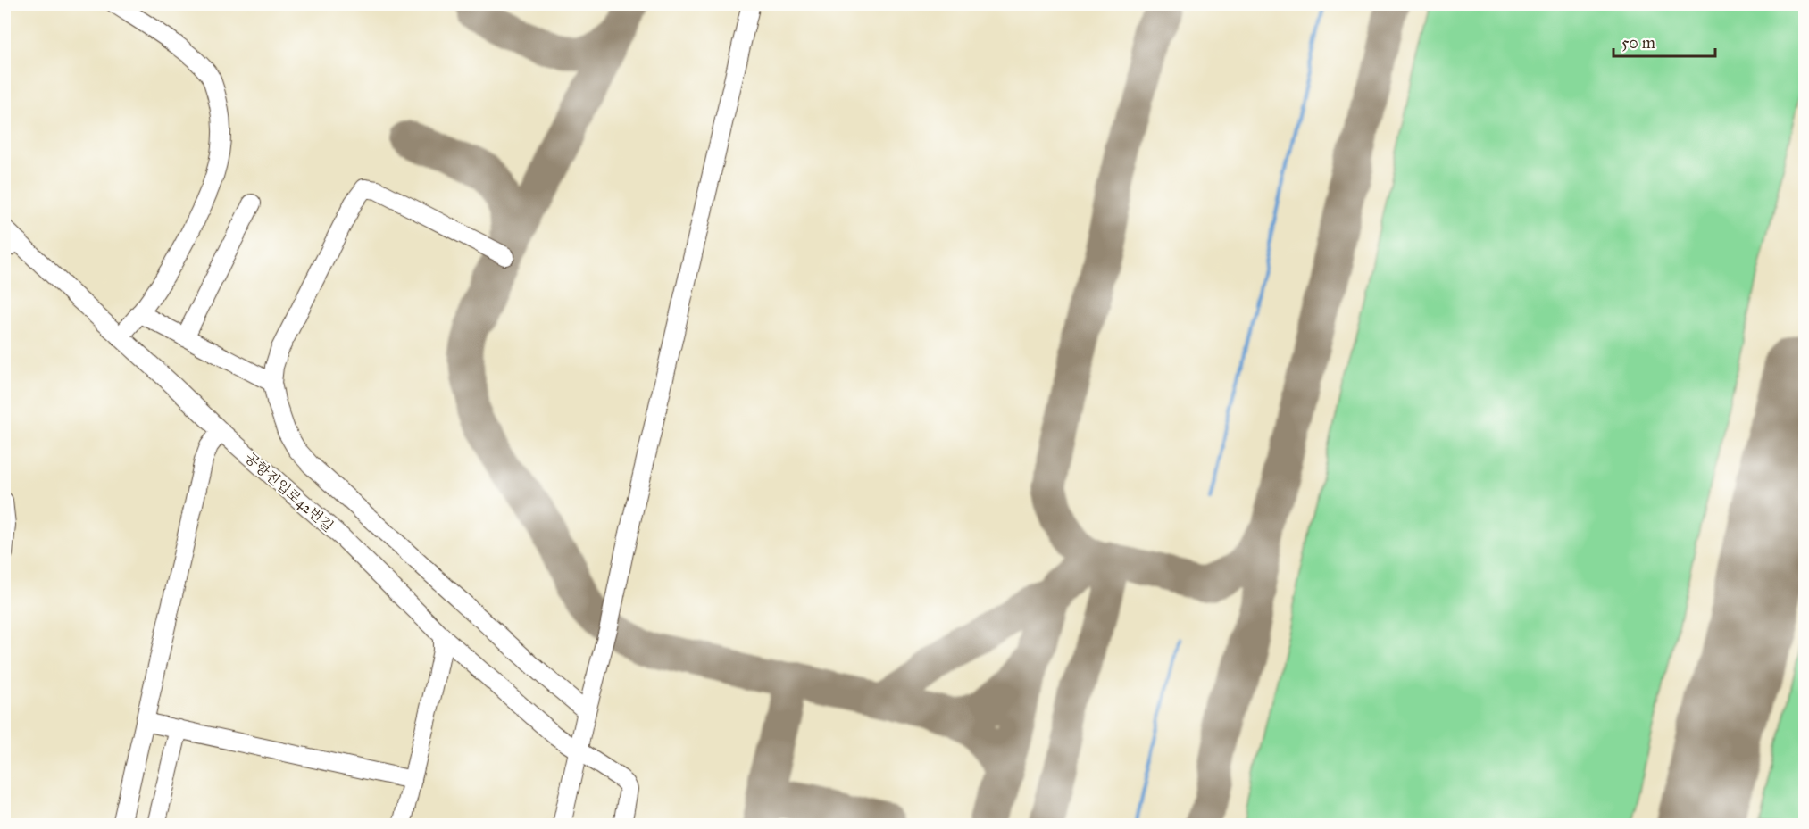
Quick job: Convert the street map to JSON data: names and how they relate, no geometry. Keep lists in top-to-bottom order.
{
  "streets": {
    "street": ["공항진입로42번길"]
  },
  "scale_bar": "50 m"
}
